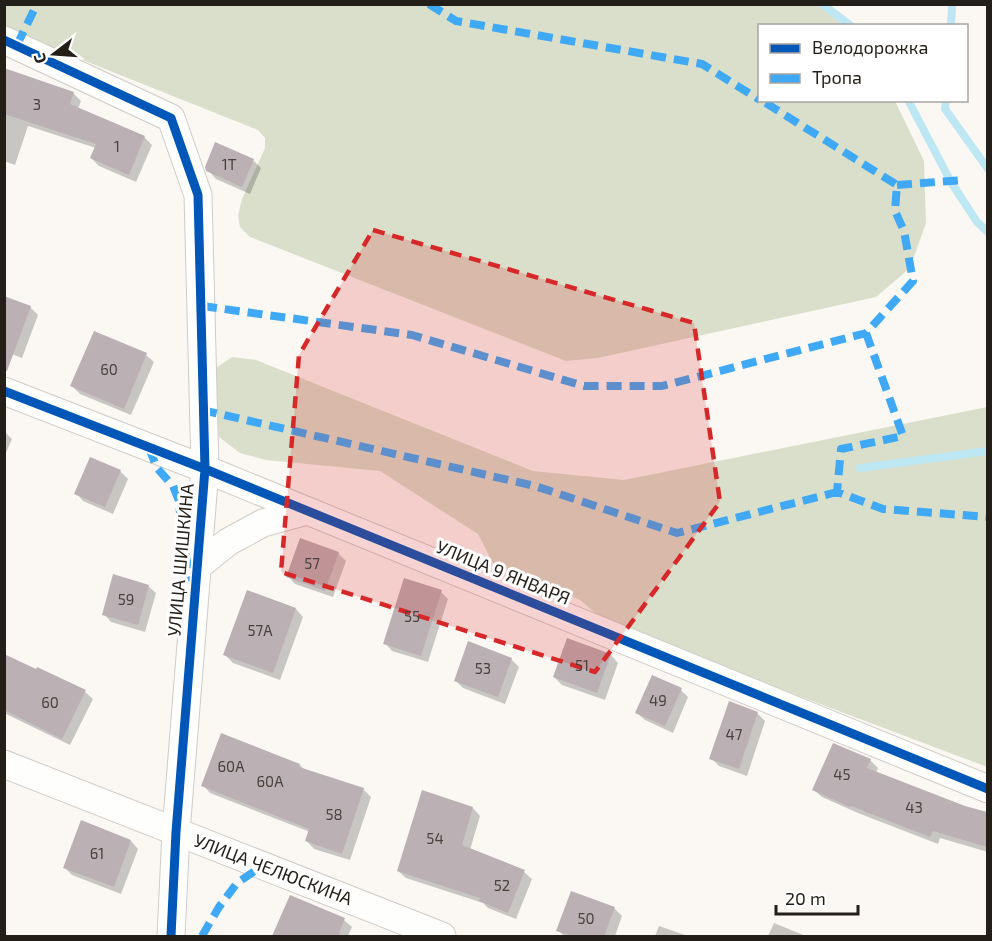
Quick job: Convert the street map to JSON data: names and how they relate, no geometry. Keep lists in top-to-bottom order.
{
  "streets": {
    "street": ["УЛИЦА ШИШКИНА", "УЛИЦА 9 ЯНВАРЯ", "УЛИЦА ЧЕЛЮСКИНА"]
  },
  "crossings": [
    ["УЛИЦА ШИШКИНА", "УЛИЦА 9 ЯНВАРЯ"],
    ["УЛИЦА ШИШКИНА", "УЛИЦА ЧЕЛЮСКИНА"]
  ],
  "house_numbers": [
    "3",
    "1",
    "1Т",
    "60",
    "57",
    "59",
    "55",
    "57А",
    "51",
    "53",
    "49",
    "60",
    "47",
    "60А",
    "45",
    "60А",
    "43",
    "58",
    "54",
    "61",
    "52",
    "50"
  ],
  "legend": ["Велодорожка", "Тропа"],
  "scale_bar": "20 m",
  "north": "left"
}
